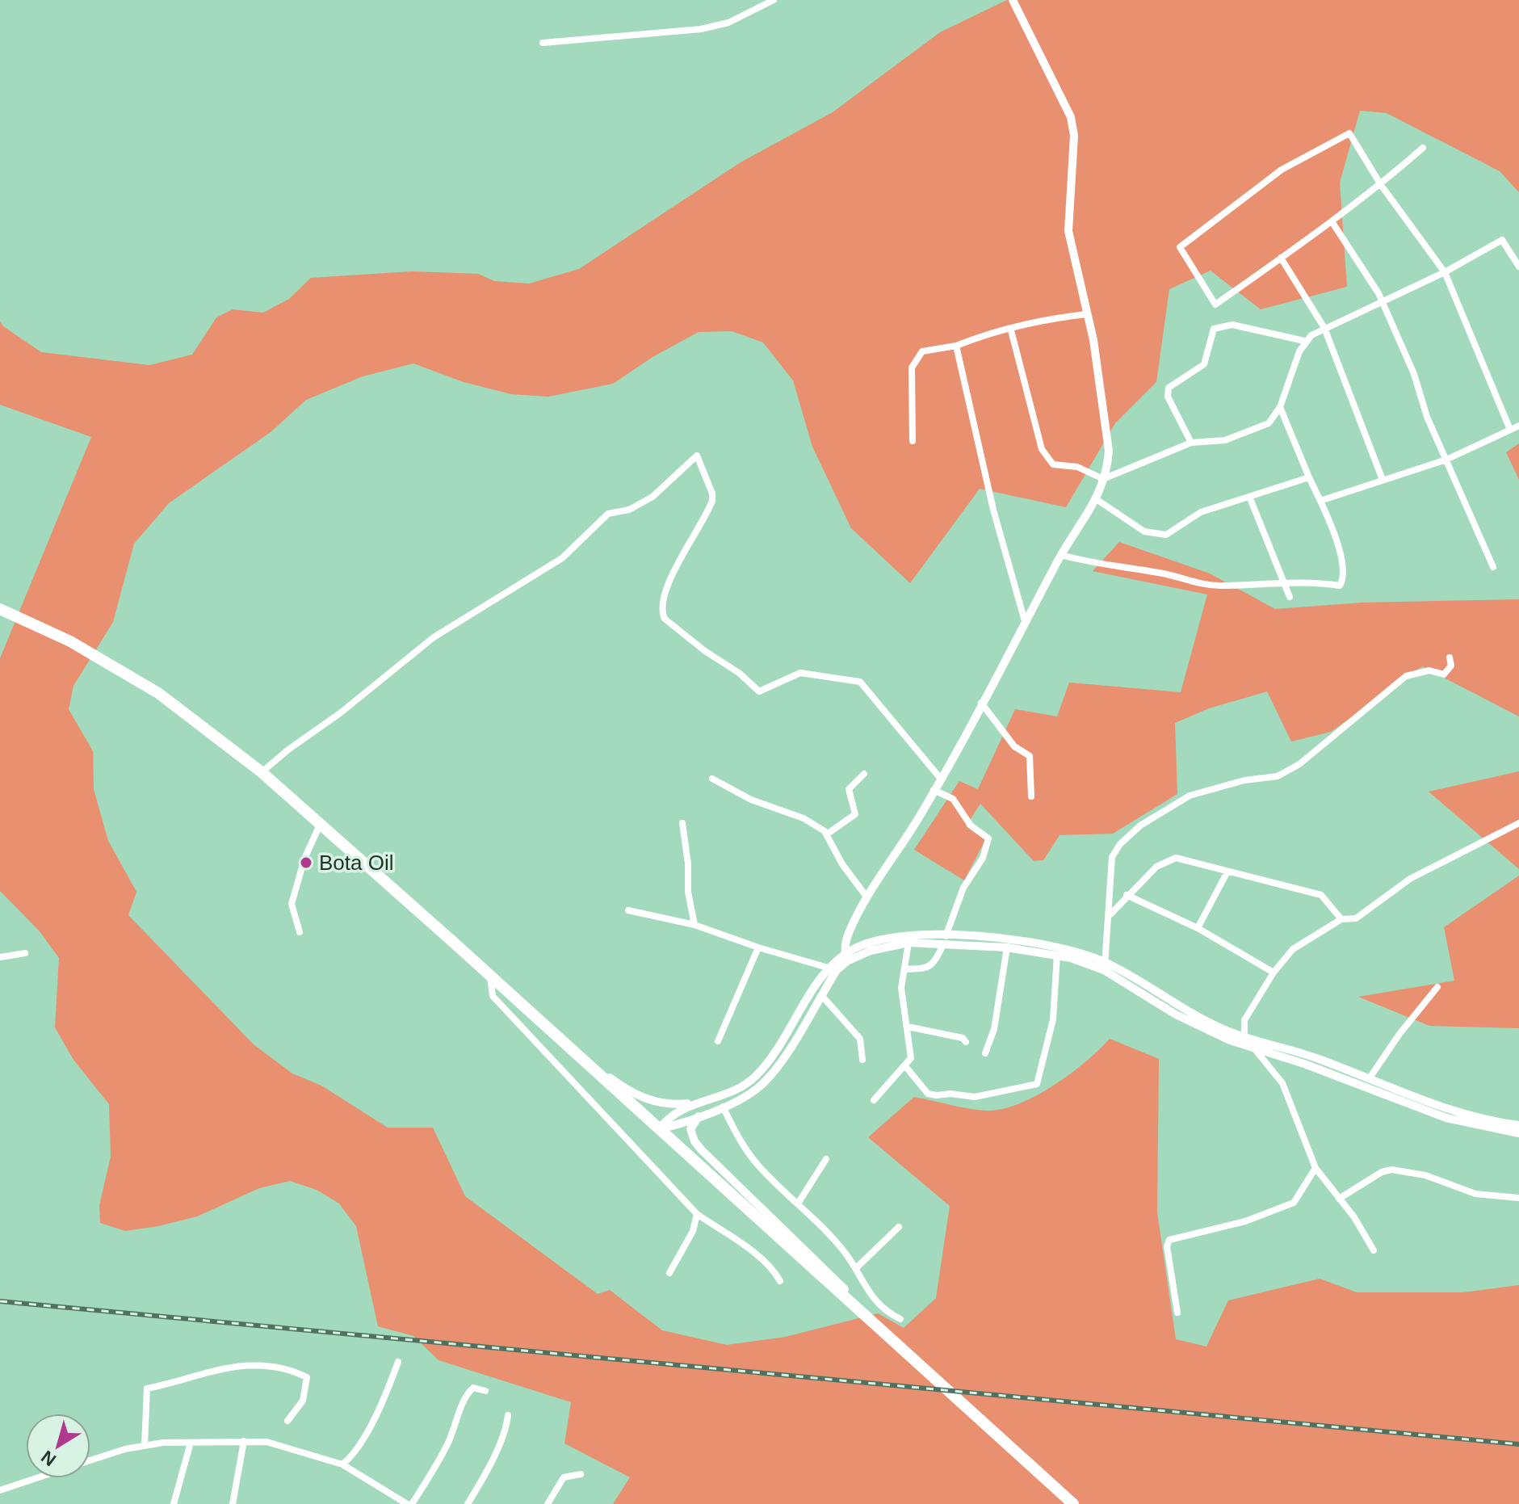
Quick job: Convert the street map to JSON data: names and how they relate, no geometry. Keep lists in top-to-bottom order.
{
  "places": ["Bota Oil"],
  "north": "bottom left"
}
